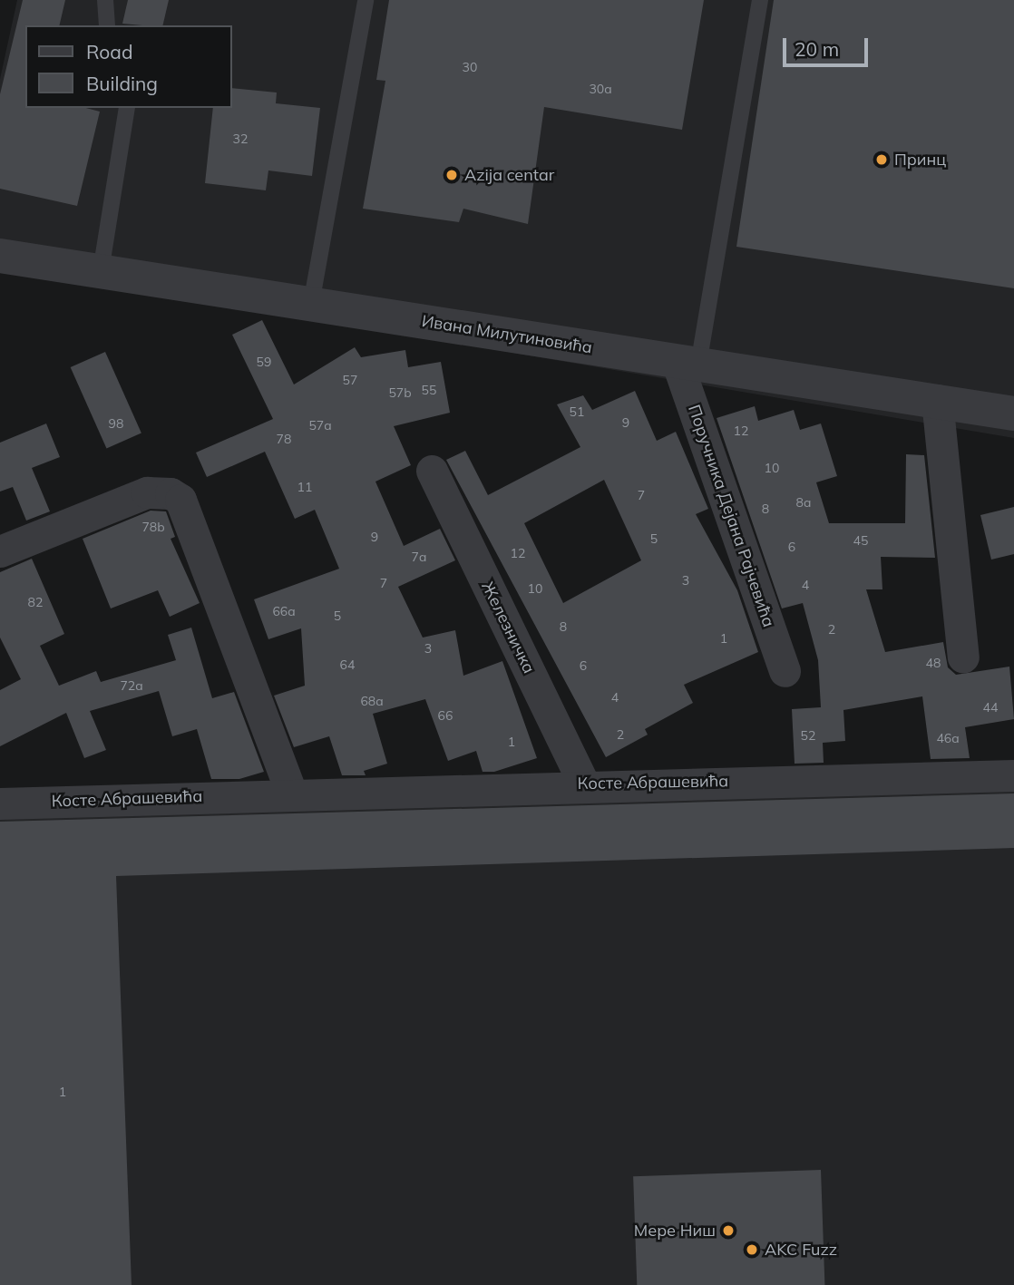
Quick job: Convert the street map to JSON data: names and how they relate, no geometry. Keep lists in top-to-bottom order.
{
  "streets": {
    "street": [
      "Ивана Милутиновића",
      "Поручника Дејана Рајчевића",
      "Железничка",
      "Косте Абрашевића"
    ]
  },
  "crossings": [
    ["Ивана Милутиновића", "Поручника Дејана Рајчевића"],
    ["Железничка", "Косте Абрашевића"]
  ],
  "places": [
    "Принц",
    "Azija centar",
    "Мере Ниш",
    "AKC Fuzz"
  ],
  "house_numbers": [
    "30",
    "30a",
    "32",
    "59",
    "57",
    "55",
    "57b",
    "51",
    "9",
    "98",
    "57a",
    "12",
    "78",
    "10",
    "11",
    "7",
    "8a",
    "8",
    "78b",
    "9",
    "5",
    "45",
    "6",
    "12",
    "7a",
    "3",
    "7",
    "4",
    "10",
    "82",
    "66a",
    "5",
    "8",
    "2",
    "1",
    "3",
    "48",
    "64",
    "6",
    "72a",
    "4",
    "68a",
    "44",
    "66",
    "2",
    "52",
    "46a",
    "1",
    "1"
  ],
  "legend": ["Road", "Building"],
  "scale_bar": "20 m"
}
